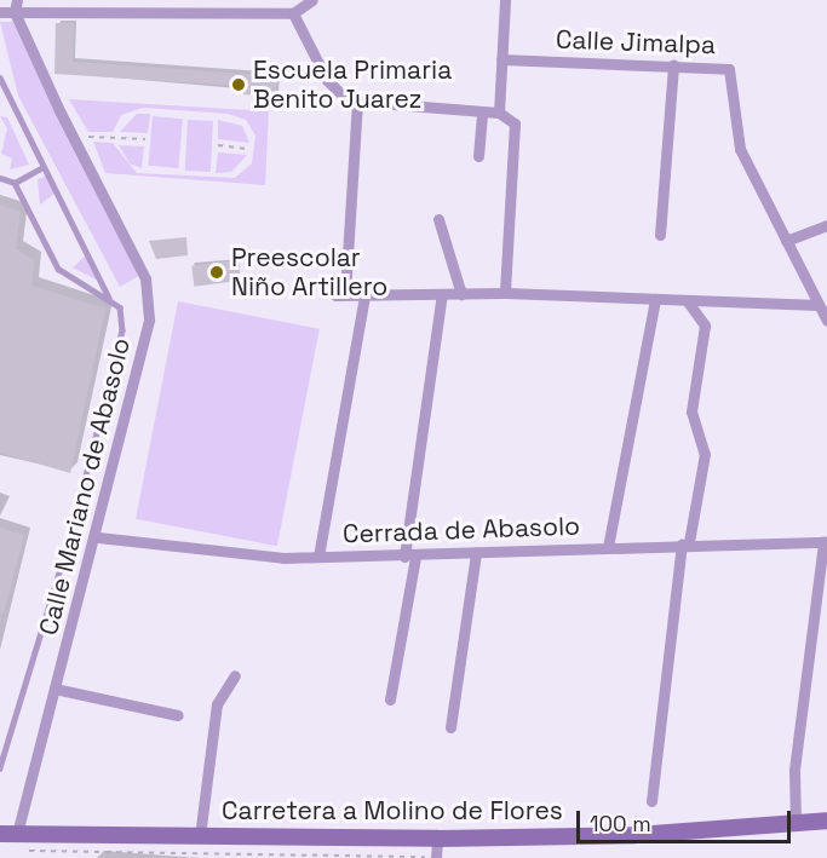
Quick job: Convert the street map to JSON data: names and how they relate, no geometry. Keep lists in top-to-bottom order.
{
  "streets": {
    "main road": ["Carretera a Molino de Flores"],
    "street": ["Calle Jimalpa", "Calle Mariano de Abasolo", "Cerrada de Abasolo"]
  },
  "crossings": [
    ["Calle Mariano de Abasolo", "Cerrada de Abasolo"],
    ["Calle Mariano de Abasolo", "Carretera a Molino de Flores"]
  ],
  "places": ["Escuela Primaria Benito Juarez", "Preescolar Niño Artillero"],
  "scale_bar": "100 m"
}
